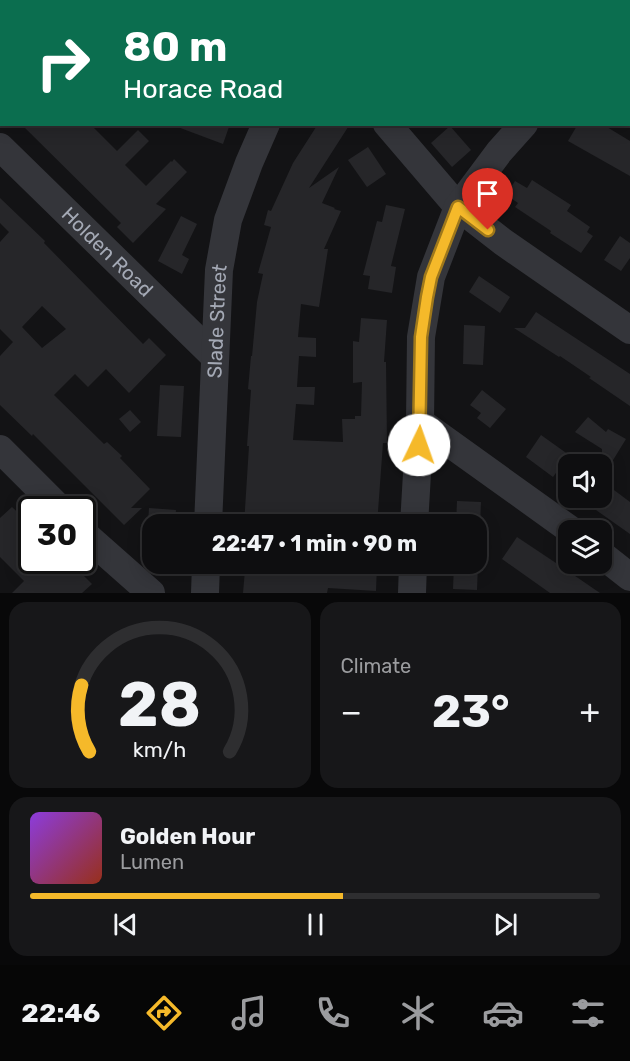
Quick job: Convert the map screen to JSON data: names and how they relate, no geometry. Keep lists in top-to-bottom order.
{
  "streets": {
    "street": ["Holden Road", "Slade Street"]
  },
  "crossings": [
    ["Holden Road", "Slade Street"]
  ],
  "page": {
    "turn": ["80 m", "Horace Road"],
    "limit": "30",
    "trip": "22:47 · 1 min · 90 m",
    "tile": "Climate",
    "heat": ["−", "23°", "+"],
    "song": ["Golden Hour", "Lumen"],
    "tabs": "22:46",
    "gauge": ["28", "km/h"]
  }
}
